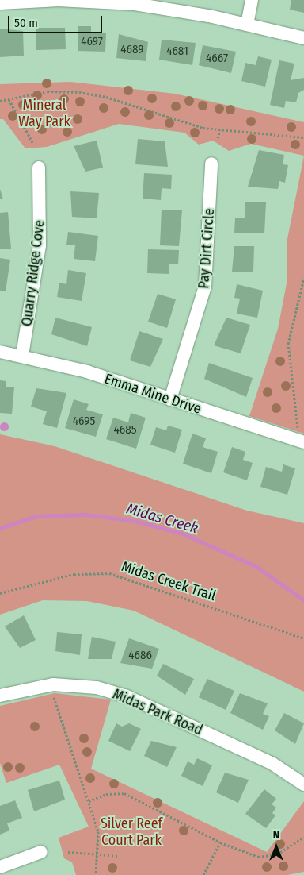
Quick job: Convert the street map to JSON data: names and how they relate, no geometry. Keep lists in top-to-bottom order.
{
  "streets": {
    "street": [
      "Pay Dirt Circle",
      "Quarry Ridge Cove",
      "Emma Mine Drive",
      "Midas Park Road"
    ],
    "path": ["Midas Creek Trail"]
  },
  "crossings": [
    ["Pay Dirt Circle", "Emma Mine Drive"],
    ["Quarry Ridge Cove", "Emma Mine Drive"]
  ],
  "water": ["Midas Creek"],
  "parks": ["Mineral Way Park", "Silver Reef Court Park"],
  "house_numbers": [
    "4697",
    "4689",
    "4681",
    "4667",
    "4695",
    "4685",
    "4686"
  ],
  "scale_bar": "50 m",
  "north": "top"
}
